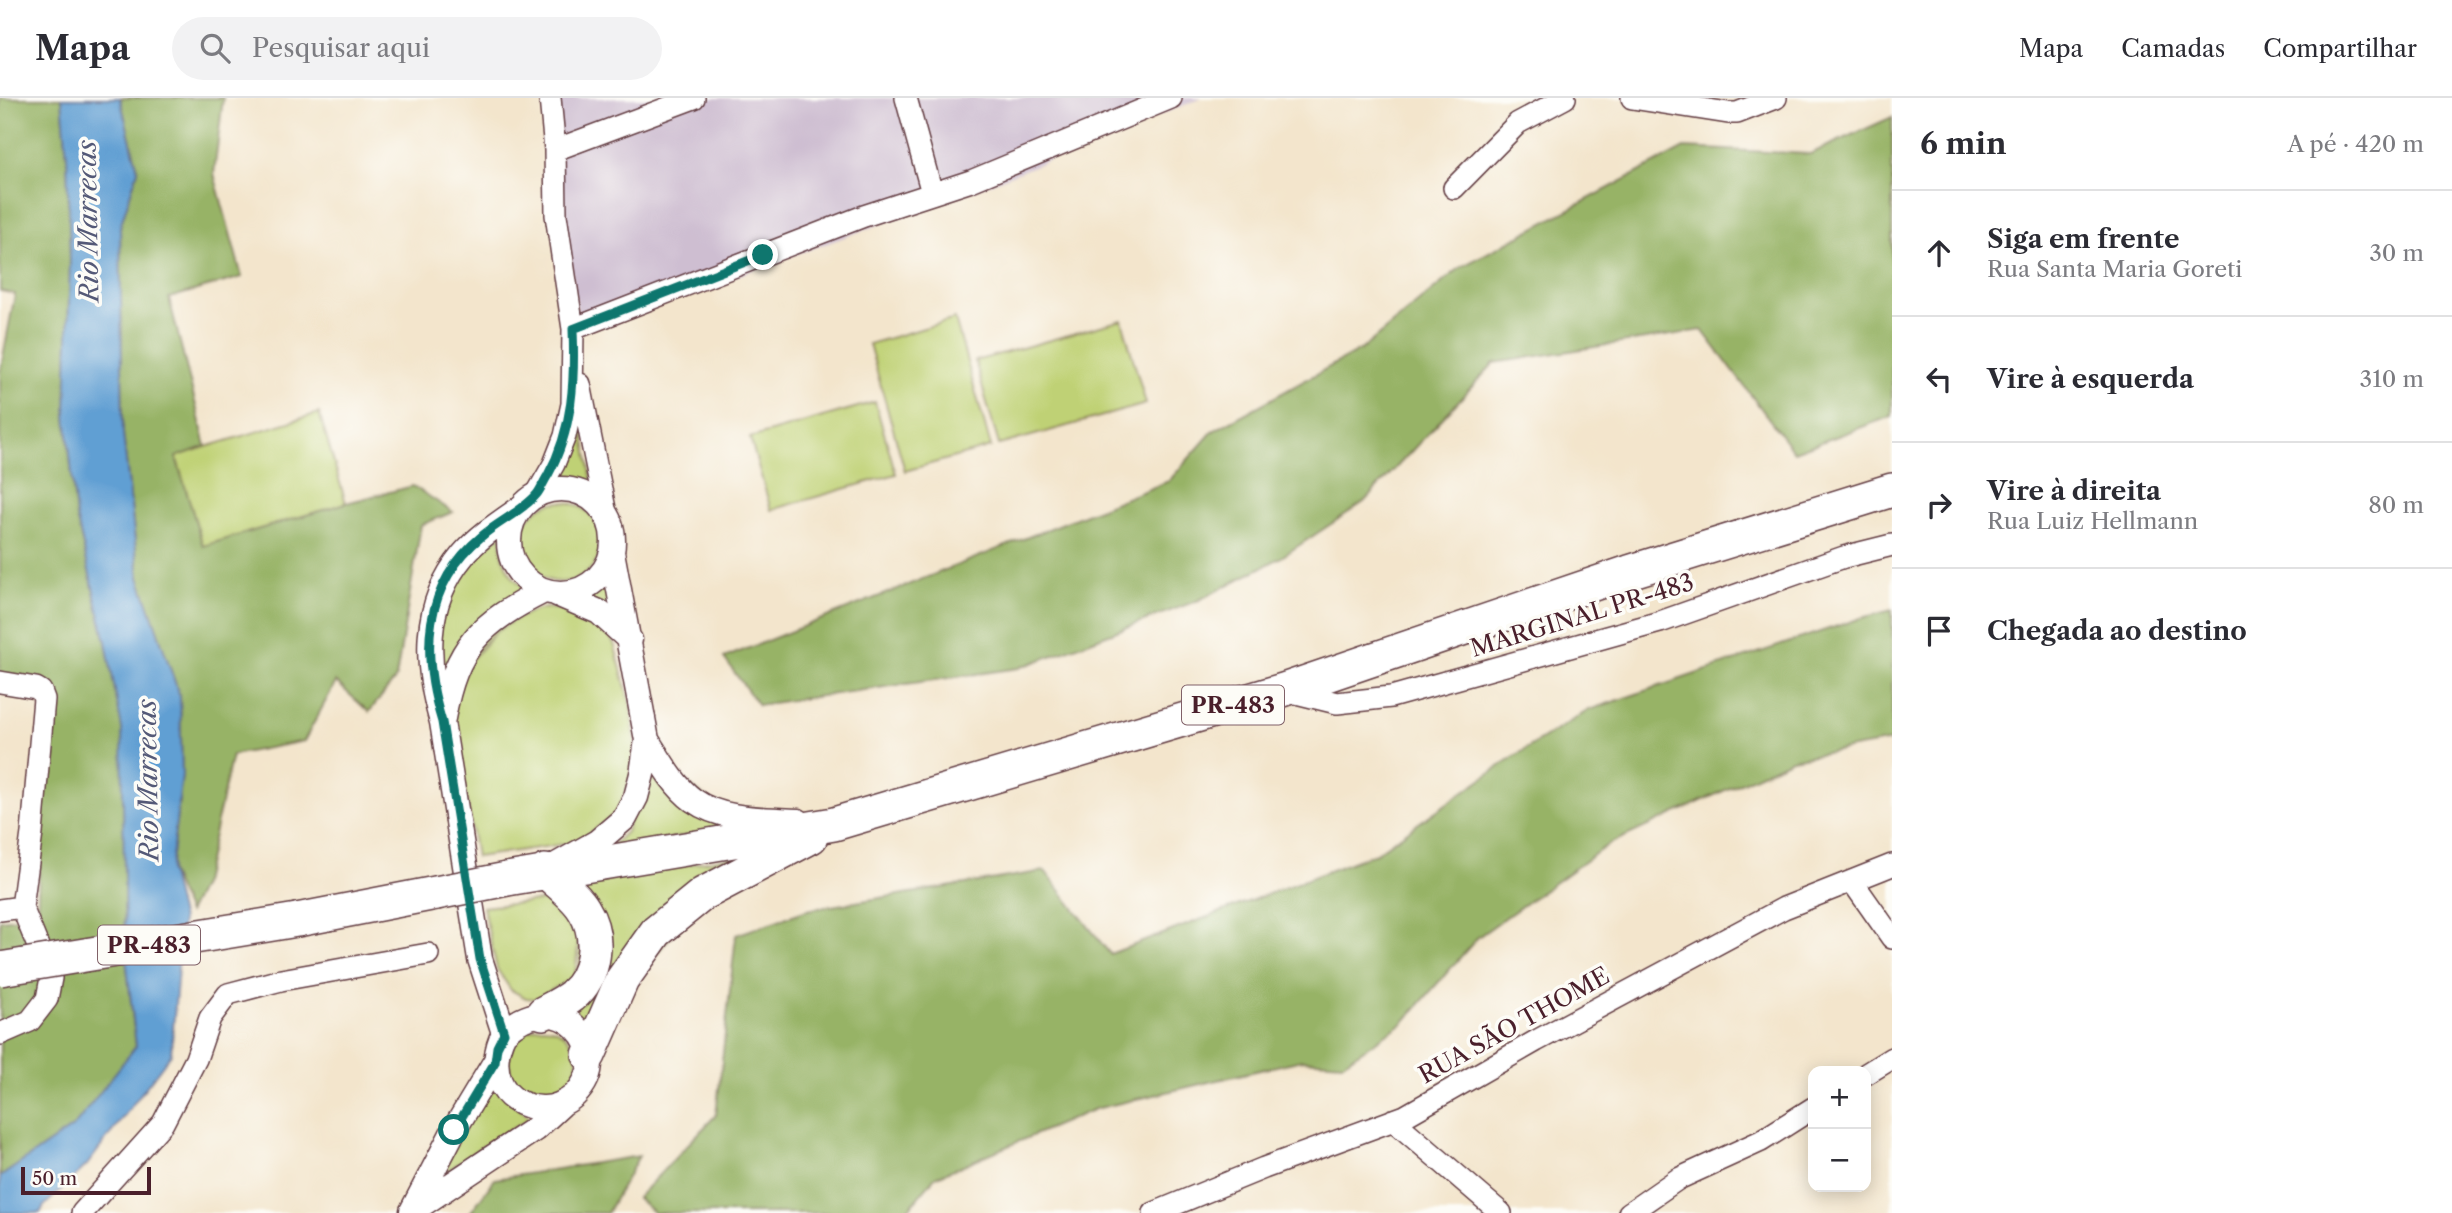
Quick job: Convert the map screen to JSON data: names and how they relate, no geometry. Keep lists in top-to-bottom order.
{
  "streets": {
    "highway": ["PR-483"],
    "street": ["MARGINAL PR-483", "RUA SÃO THOME"]
  },
  "crossings": [
    ["MARGINAL PR-483", "PR-483"]
  ],
  "water": ["Rio Marrecas"],
  "scale_bar": "50 m",
  "page": {
    "header": "Mapa",
    "search": "Pesquisar aqui",
    "nav": ["Mapa", "Camadas", "Compartilhar"],
    "heading": ["6 min", "A pé · 420 m"],
    "list": [
      ["Siga em frente", "Rua Santa Maria Goreti", "30 m"],
      ["Vire à esquerda", "310 m"],
      ["Vire à direita", "Rua Luiz Hellmann", "80 m"],
      "Chegada ao destino"
    ],
    "map_buttons": ["+", "−"],
    "scale": "50 m"
  }
}
